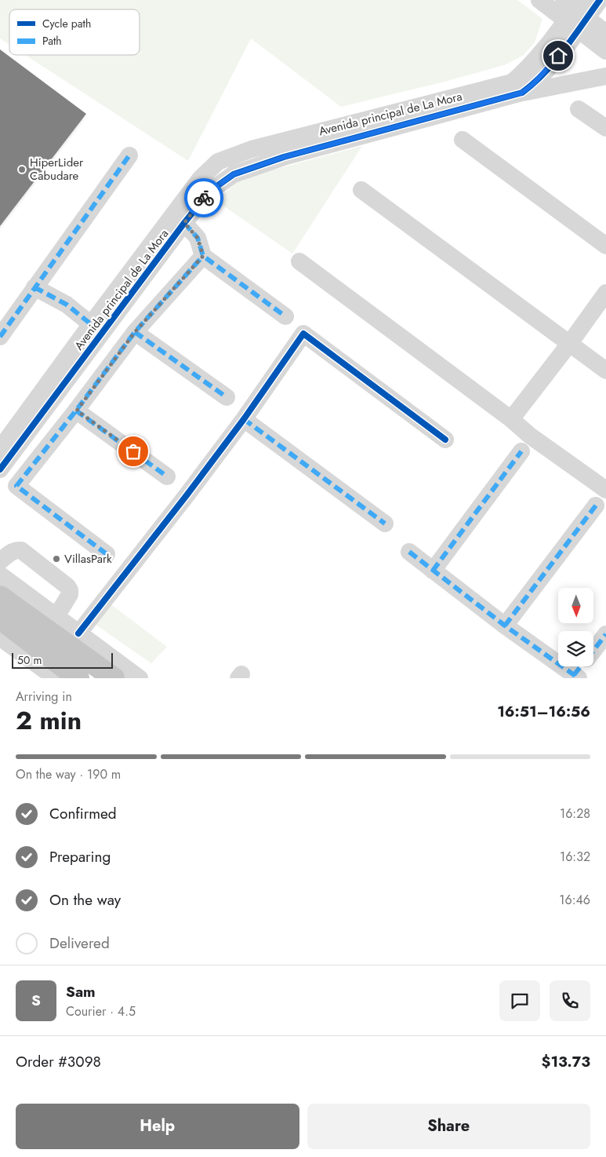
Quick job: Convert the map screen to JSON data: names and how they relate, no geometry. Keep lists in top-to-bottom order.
{
  "streets": {
    "street": ["Avenida principal de La Mora"]
  },
  "places": ["HiperLider Cabudare", "VillasPark"],
  "legend": ["Cycle path", "Path"],
  "scale_bar": "50 m",
  "north": "bottom",
  "page": {
    "scale": "50 m",
    "heading": ["2 min", "Arriving in", "16:51–16:56"],
    "panel": [
      "Sam",
      "Courier · 4.5",
      "Order #3098",
      "$13.73"
    ],
    "bar": "On the way · 190 m",
    "list": [
      ["Confirmed", "16:28"],
      ["Preparing", "16:32"],
      ["On the way", "16:46"],
      "Delivered"
    ],
    "round": "S",
    "buttons": ["Help", "Share"]
  }
}
